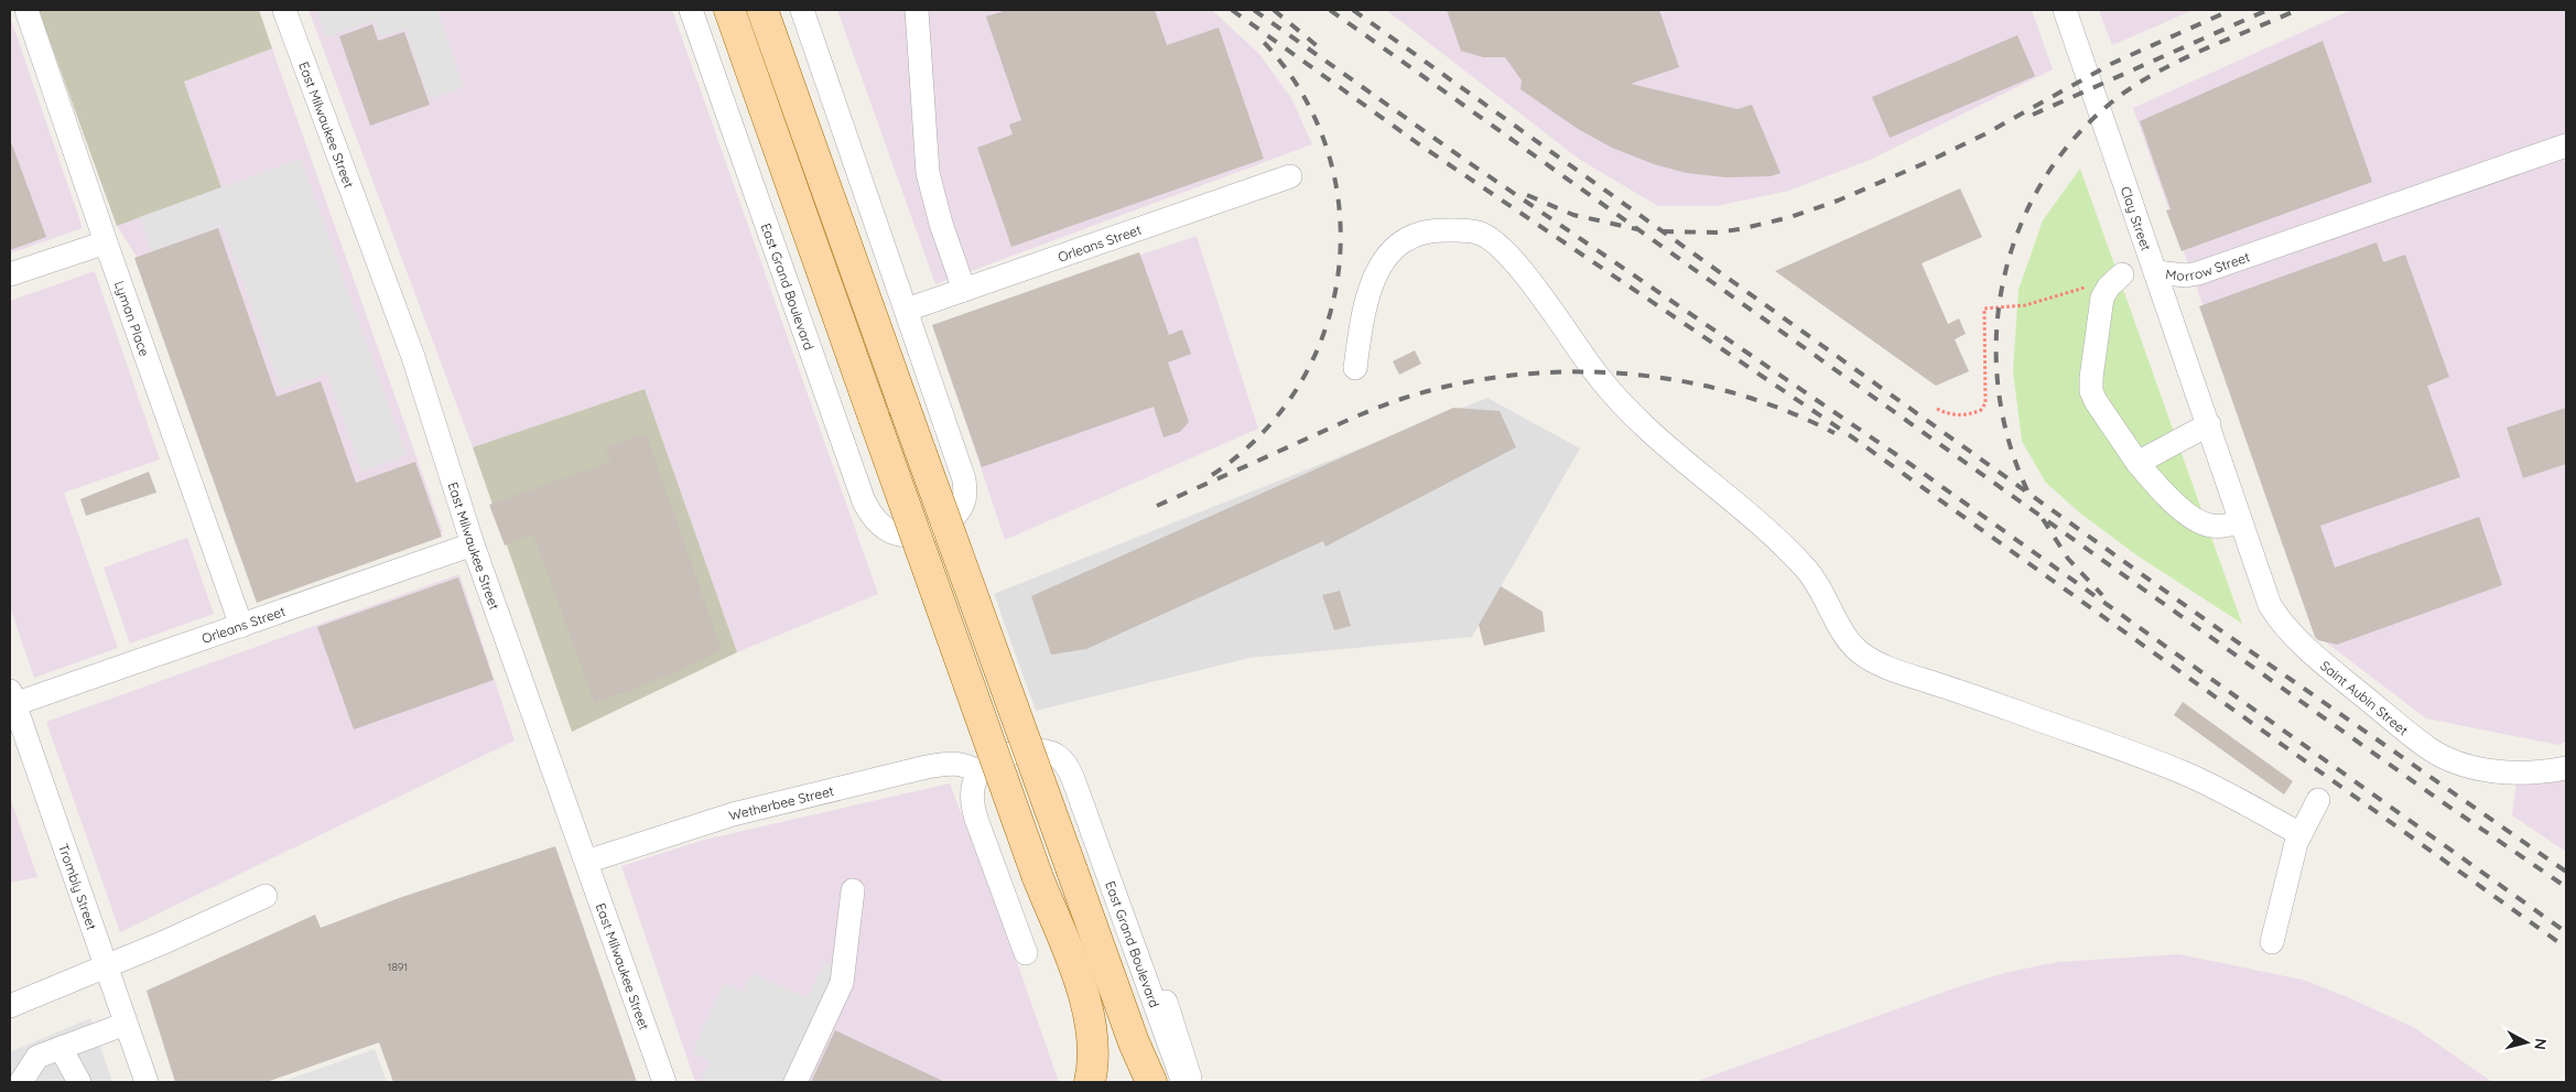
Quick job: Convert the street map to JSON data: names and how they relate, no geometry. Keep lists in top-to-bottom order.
{
  "streets": {
    "street": [
      "East Milwaukee Street",
      "Clay Street",
      "Orleans Street",
      "Morrow Street",
      "East Grand Boulevard",
      "Lyman Place",
      "Saint Aubin Street",
      "Wetherbee Street",
      "Trombly Street"
    ]
  },
  "crossings": [
    ["East Milwaukee Street", "Orleans Street"],
    ["East Milwaukee Street", "Wetherbee Street"],
    ["Clay Street", "Morrow Street"],
    ["Clay Street", "Saint Aubin Street"],
    ["Orleans Street", "East Grand Boulevard"],
    ["Orleans Street", "Lyman Place"],
    ["Orleans Street", "Trombly Street"],
    ["East Grand Boulevard", "Wetherbee Street"]
  ],
  "house_numbers": ["1891"],
  "north": "right"
}
